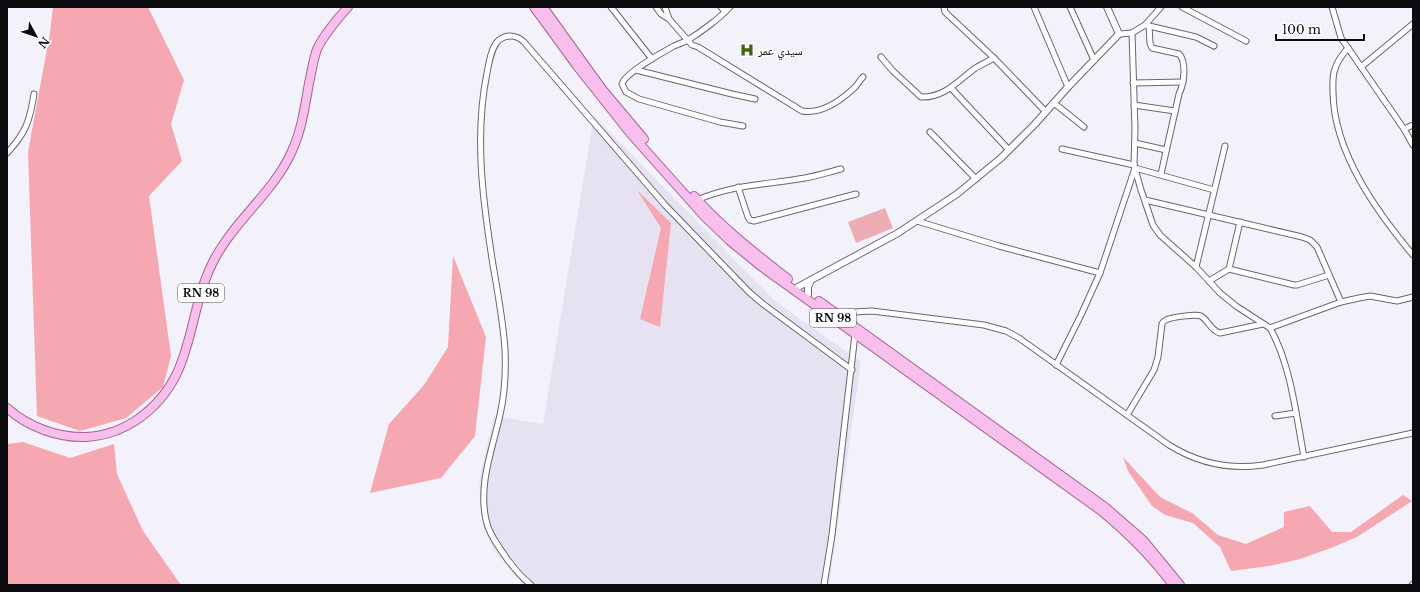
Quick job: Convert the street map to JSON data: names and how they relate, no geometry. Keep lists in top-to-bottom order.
{
  "streets": {
    "main road": ["RN 98"]
  },
  "places": {
    "hospital": ["سيدي عمر"]
  },
  "scale_bar": "100 m",
  "north": "bottom right"
}
